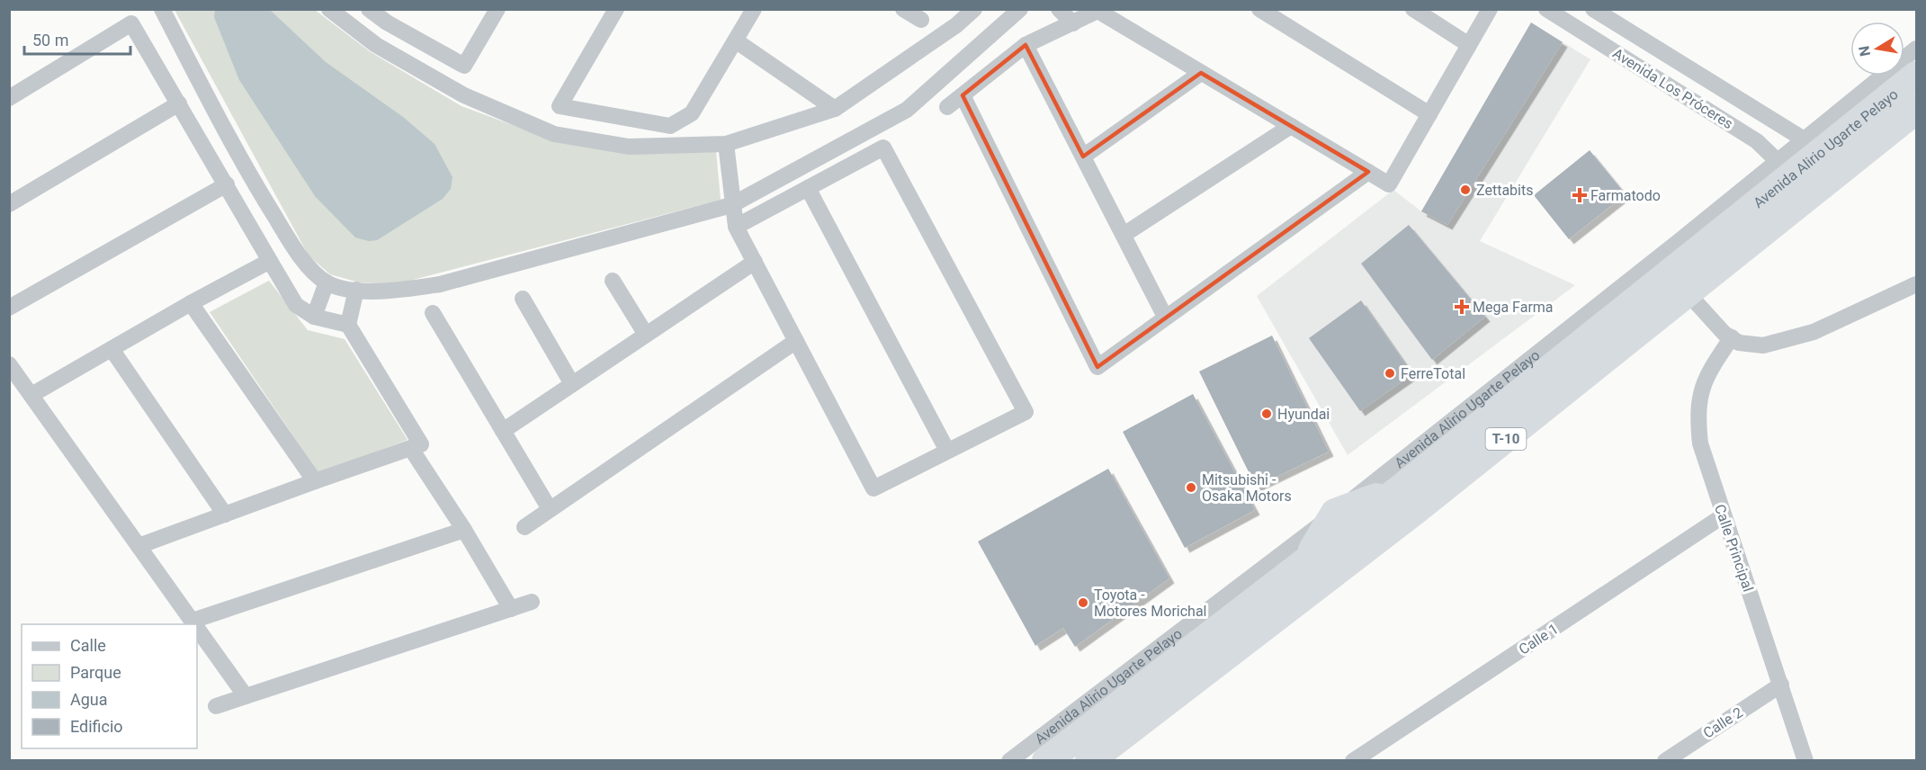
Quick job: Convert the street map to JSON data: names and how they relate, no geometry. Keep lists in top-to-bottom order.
{
  "streets": {
    "highway": ["Avenida Alirio Ugarte Pelayo", "T-10"],
    "street": [
      "Avenida Los Próceres",
      "Calle Principal",
      "Calle 1",
      "Calle 2"
    ]
  },
  "crossings": [
    ["Avenida Los Próceres", "Avenida Alirio Ugarte Pelayo"],
    ["Calle Principal", "Calle 1"],
    ["Calle Principal", "Calle 2"]
  ],
  "places": {
    "other": [
      "Zettabits",
      "FerreTotal",
      "Hyundai",
      "Mitsubishi - Osaka Motors",
      "Toyota - Motores Morichal"
    ],
    "health": ["Farmatodo", "Mega Farma"]
  },
  "legend": [
    "Calle",
    "Parque",
    "Agua",
    "Edificio"
  ],
  "scale_bar": "50 m",
  "north": "left"
}
